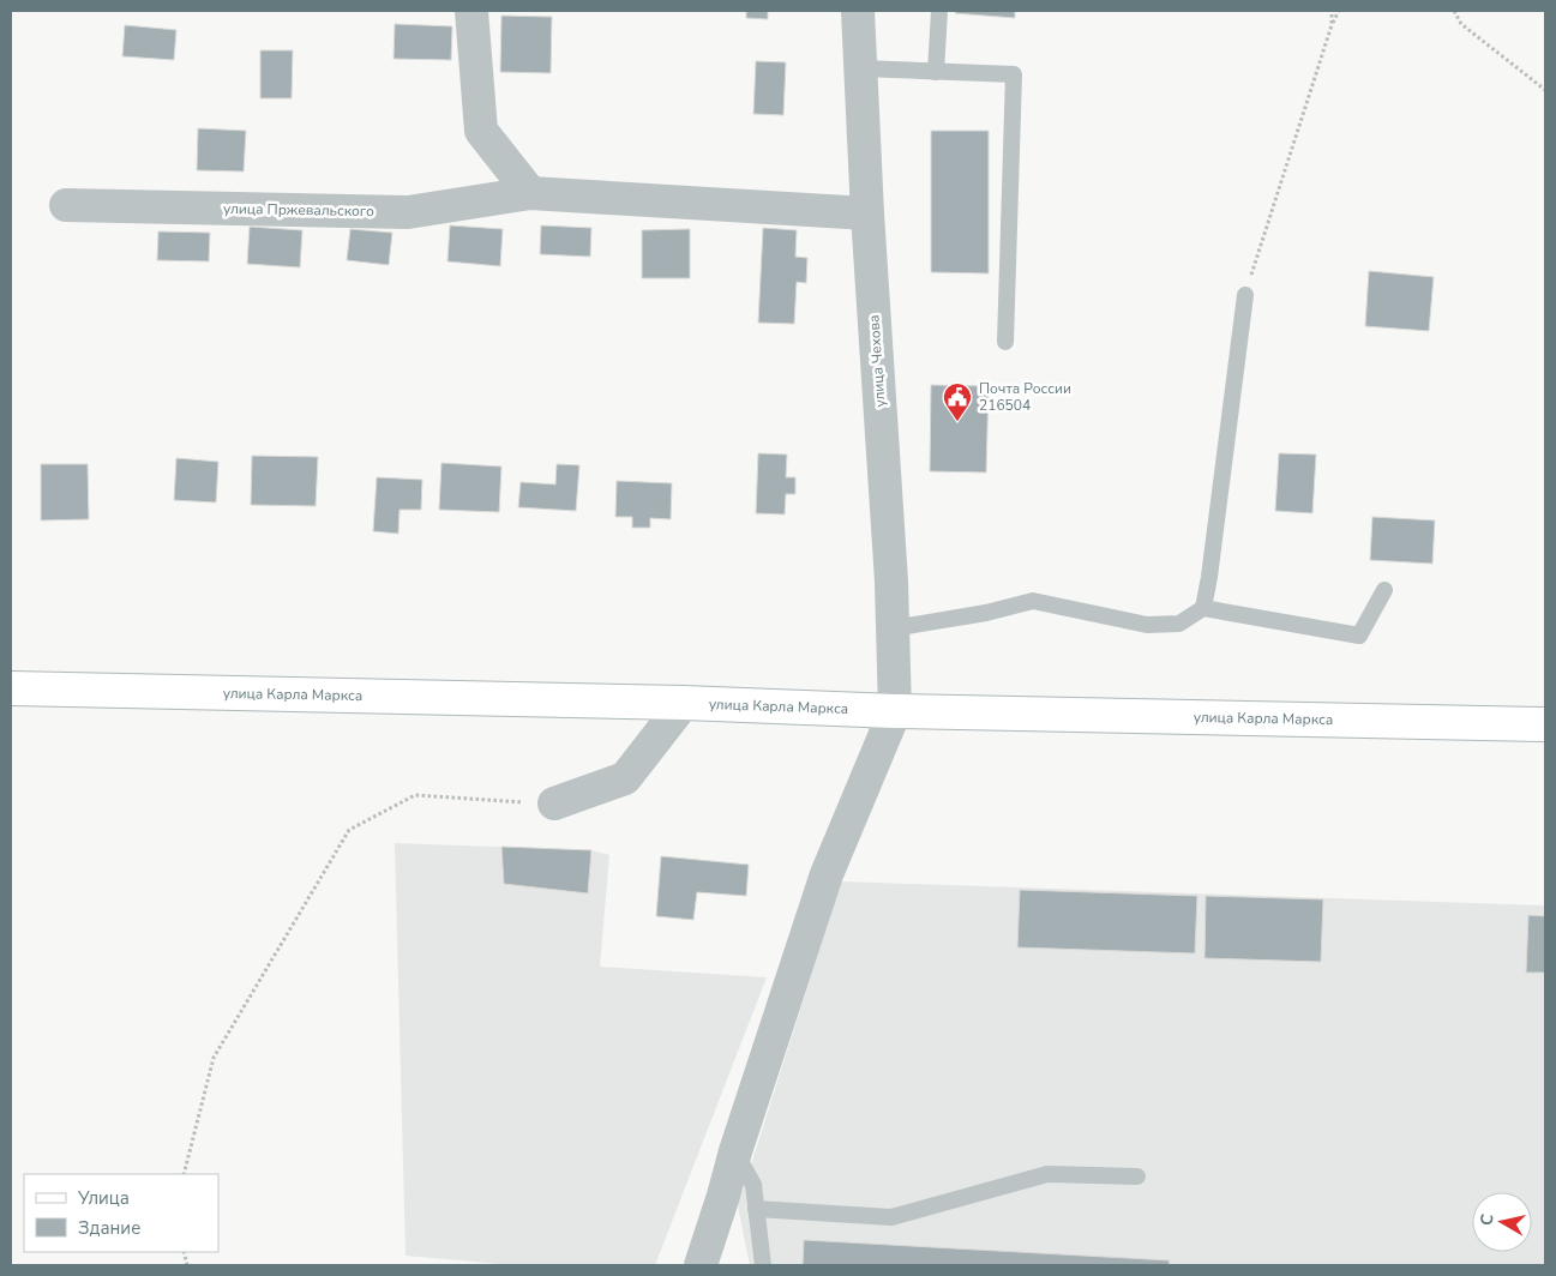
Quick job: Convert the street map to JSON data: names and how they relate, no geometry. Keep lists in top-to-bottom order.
{
  "streets": {
    "main road": ["улица Карла Маркса"],
    "street": ["улица Пржевальского", "улица Чехова"]
  },
  "crossings": [
    ["улица Пржевальского", "улица Чехова"],
    ["улица Чехова", "улица Карла Маркса"]
  ],
  "places": {
    "public building": ["Почта России 216504"]
  },
  "legend": ["Улица", "Здание"],
  "north": "left"
}
